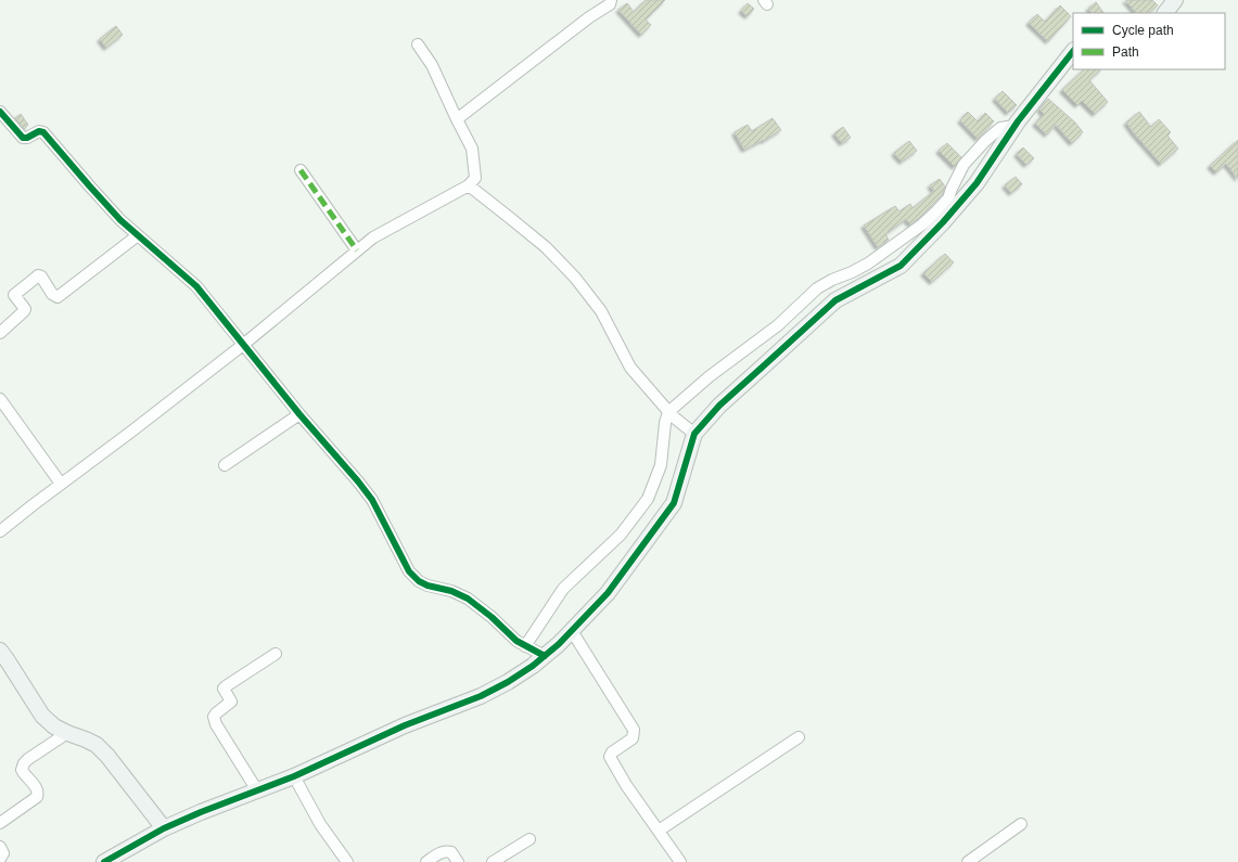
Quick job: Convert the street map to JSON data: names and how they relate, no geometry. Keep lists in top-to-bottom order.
{
  "legend": ["Cycle path", "Path"]
}
